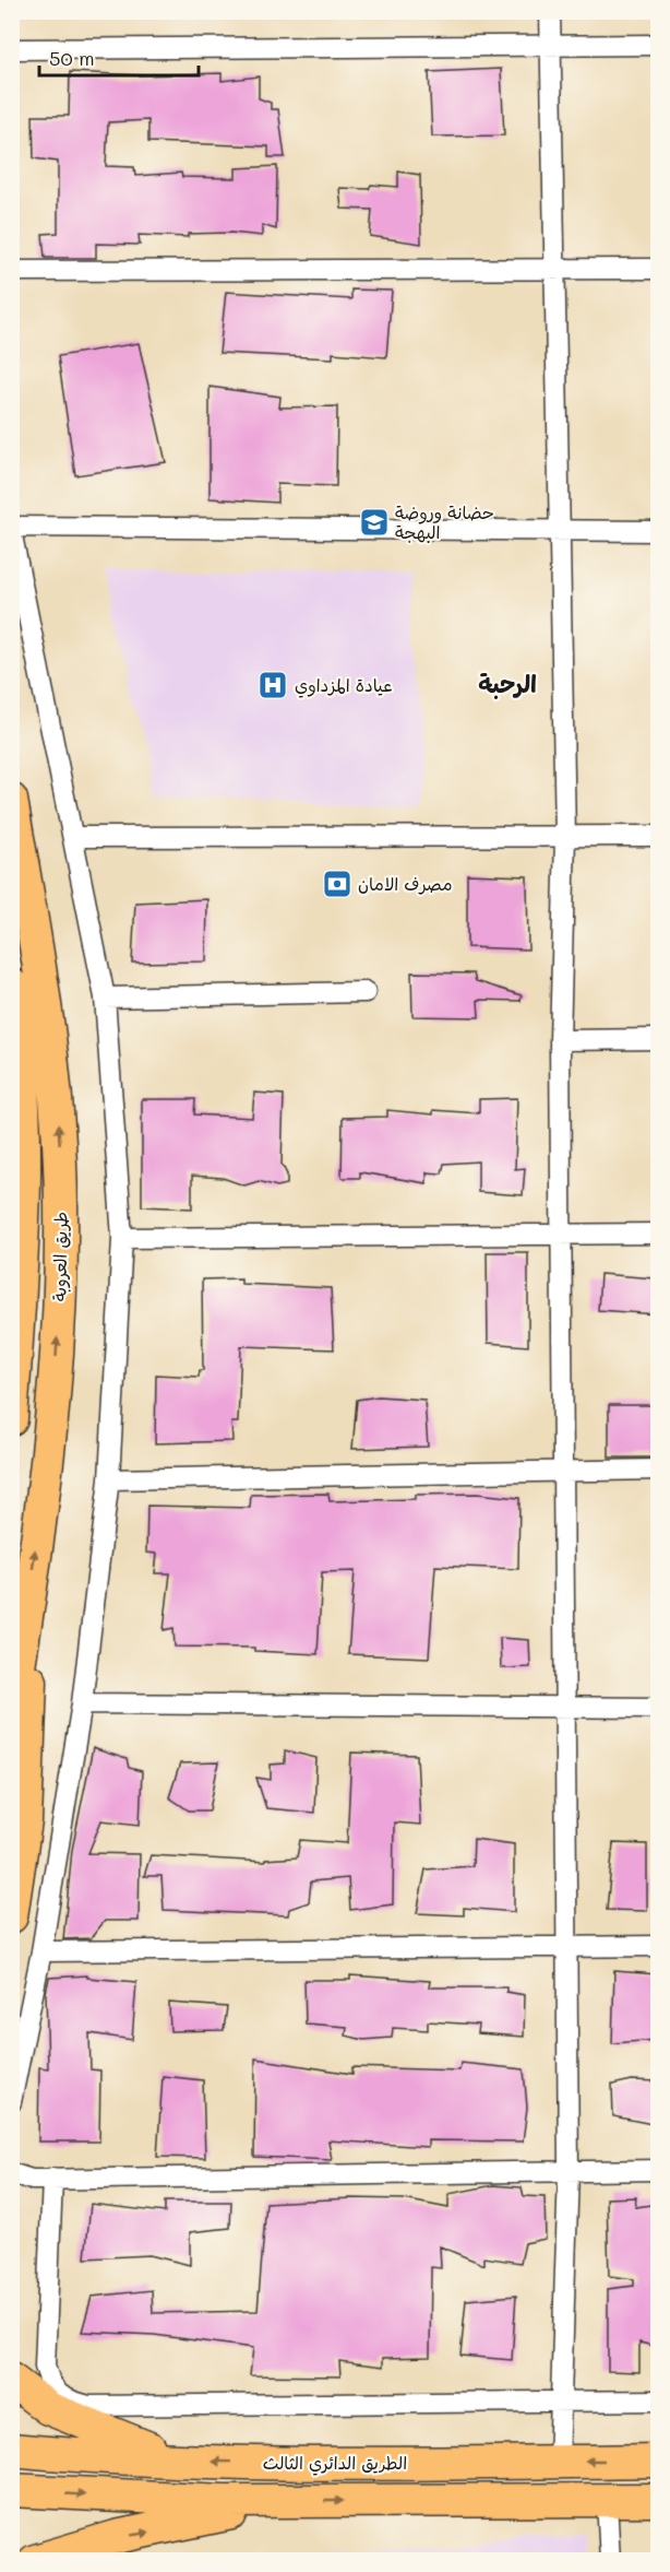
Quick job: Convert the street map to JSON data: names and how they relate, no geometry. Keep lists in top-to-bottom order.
{
  "streets": {
    "highway": ["طريق العروبة", "الطريق الدائري الثالث"]
  },
  "districts": ["الرحبة"],
  "places": {
    "school or university": ["حضانة وروضة البهجة"],
    "hospital": ["عيادة المزداوي"],
    "bank": ["مصرف الامان"]
  },
  "scale_bar": "50 m"
}
